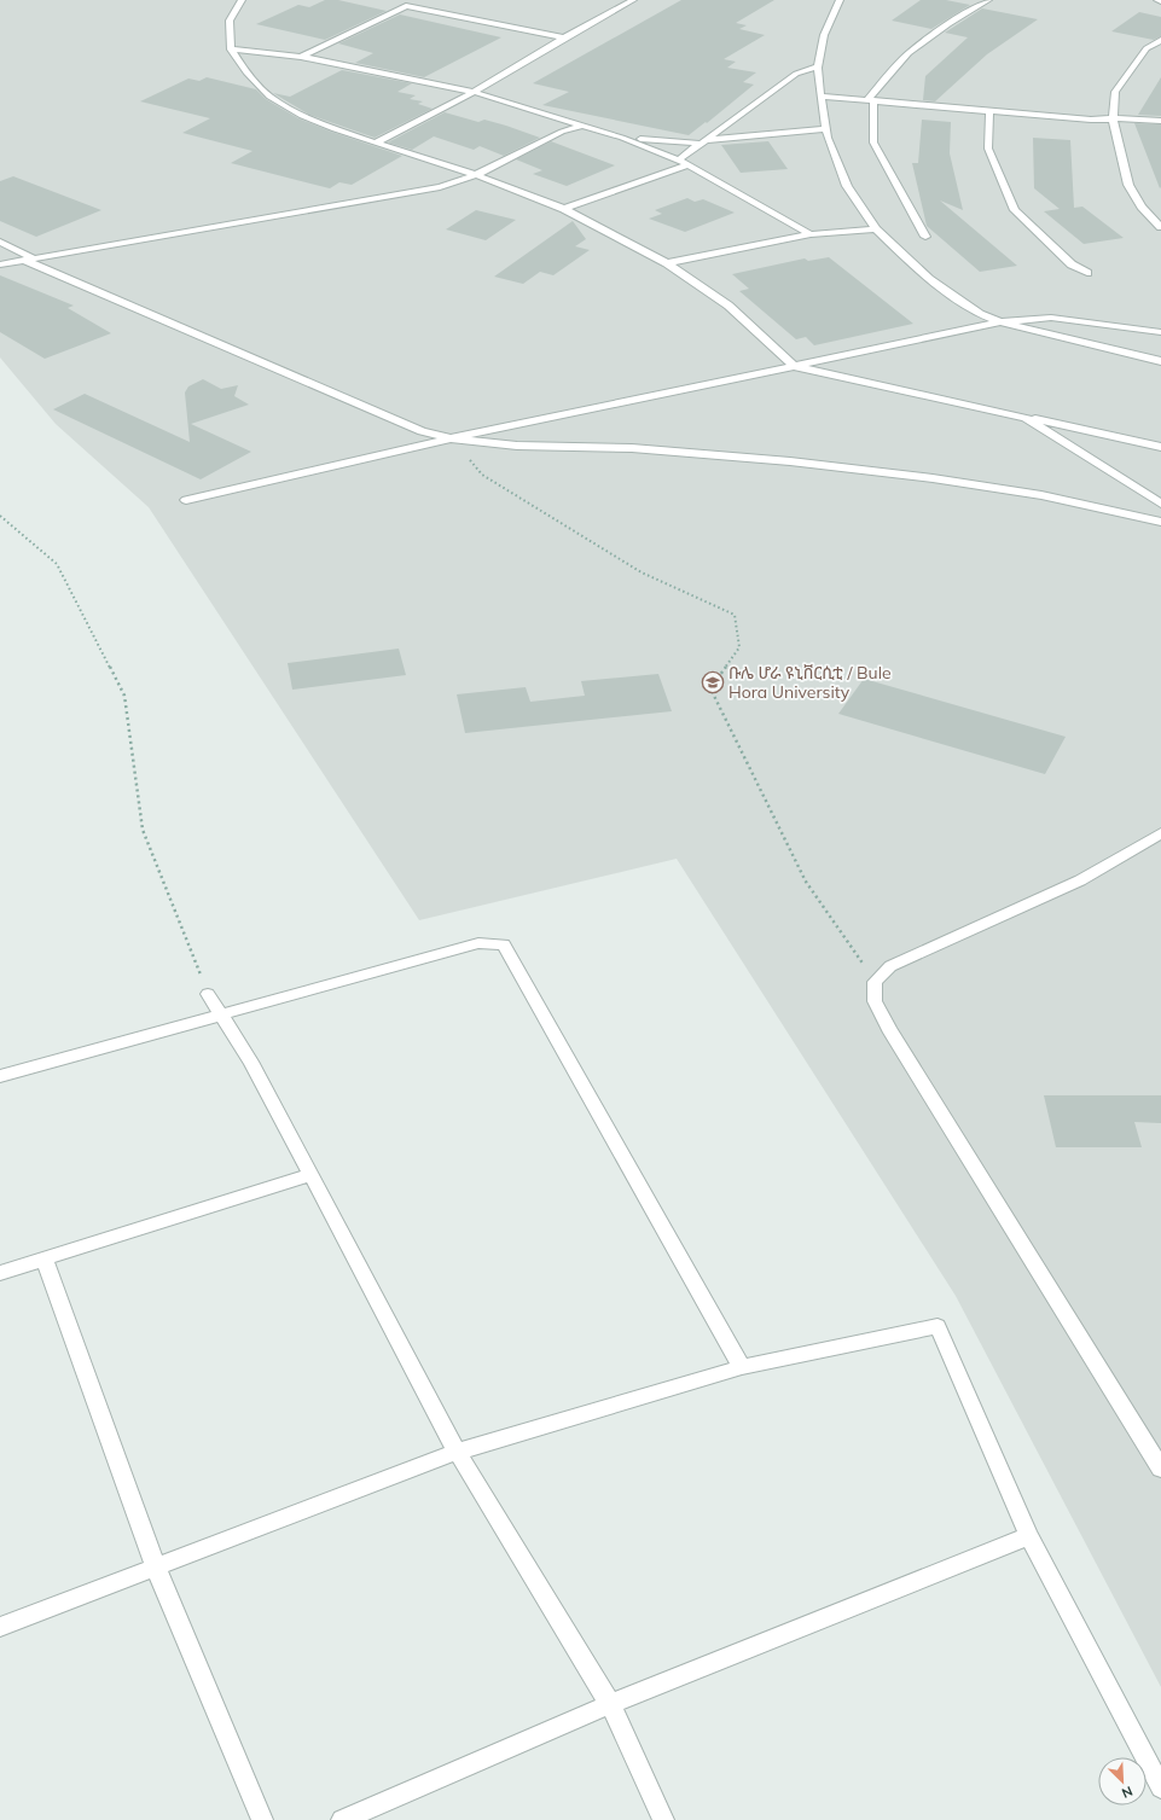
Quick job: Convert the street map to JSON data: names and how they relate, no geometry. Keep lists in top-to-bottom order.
{
  "places": {
    "school or university": ["ቡሌ ሆራ ዩኒቨርሲቲ / Bule Hora University"]
  },
  "north": "bottom right"
}
